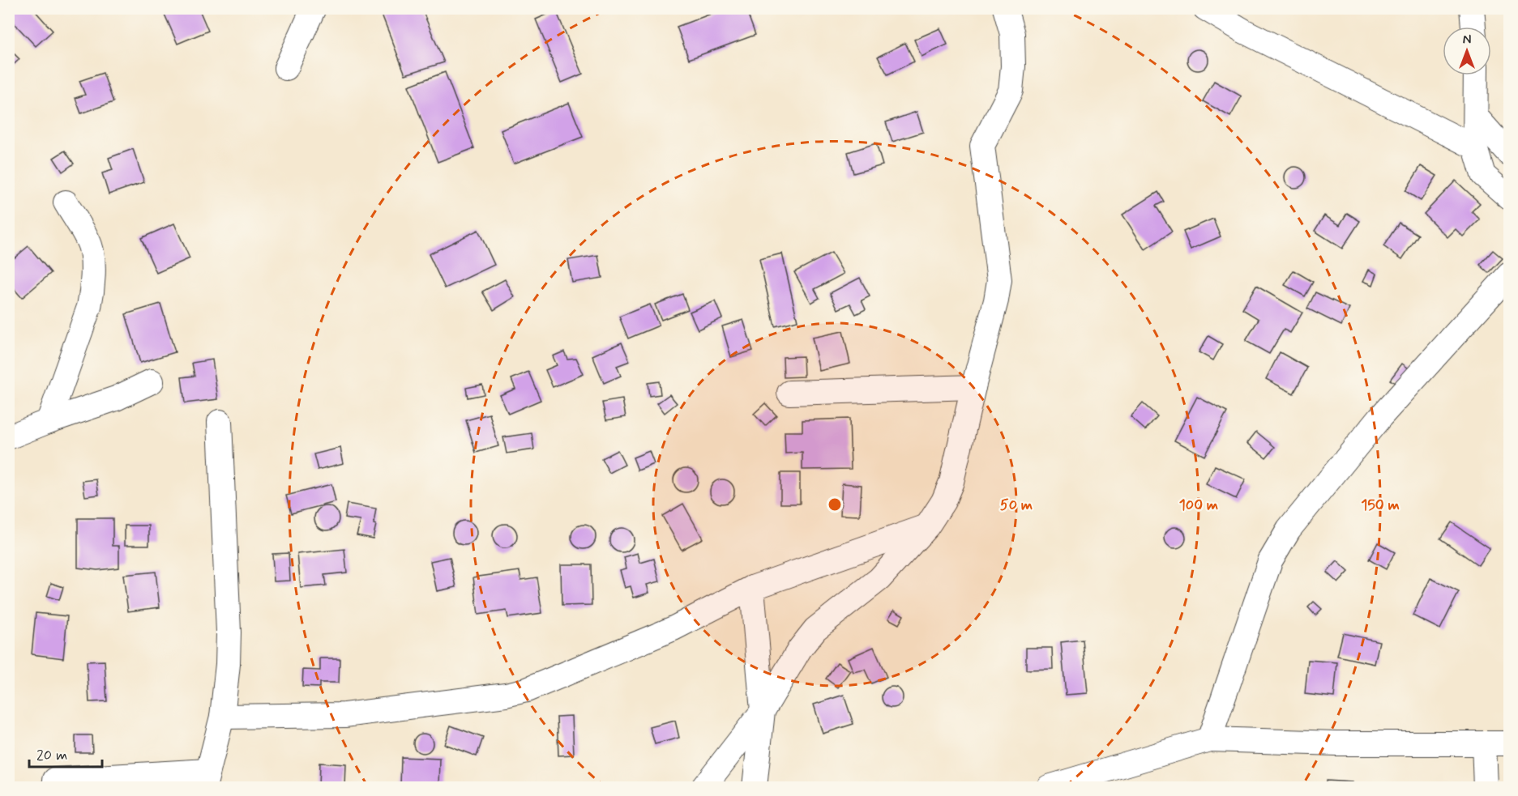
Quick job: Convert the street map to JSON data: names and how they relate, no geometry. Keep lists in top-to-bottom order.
{
  "scale_bar": "20 m",
  "north": "top",
  "rings": ["50 m", "100 m", "150 m"]
}
